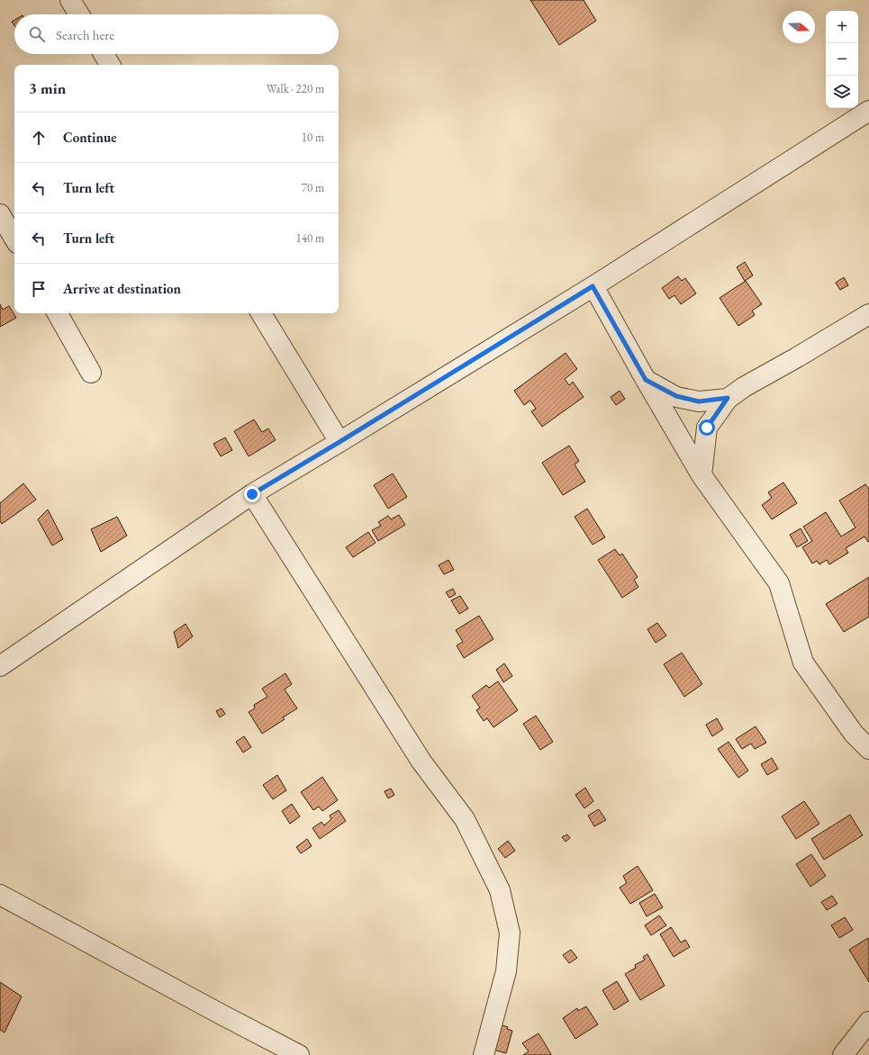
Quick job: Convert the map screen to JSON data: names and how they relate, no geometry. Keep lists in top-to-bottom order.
{
  "north": "right",
  "page": {
    "map_buttons": ["+", "−"],
    "search": "Search here",
    "heading": ["3 min", "Walk · 220 m"],
    "list": [
      ["Continue", "10 m"],
      ["Turn left", "70 m"],
      ["Turn left", "140 m"],
      "Arrive at destination"
    ]
  }
}
